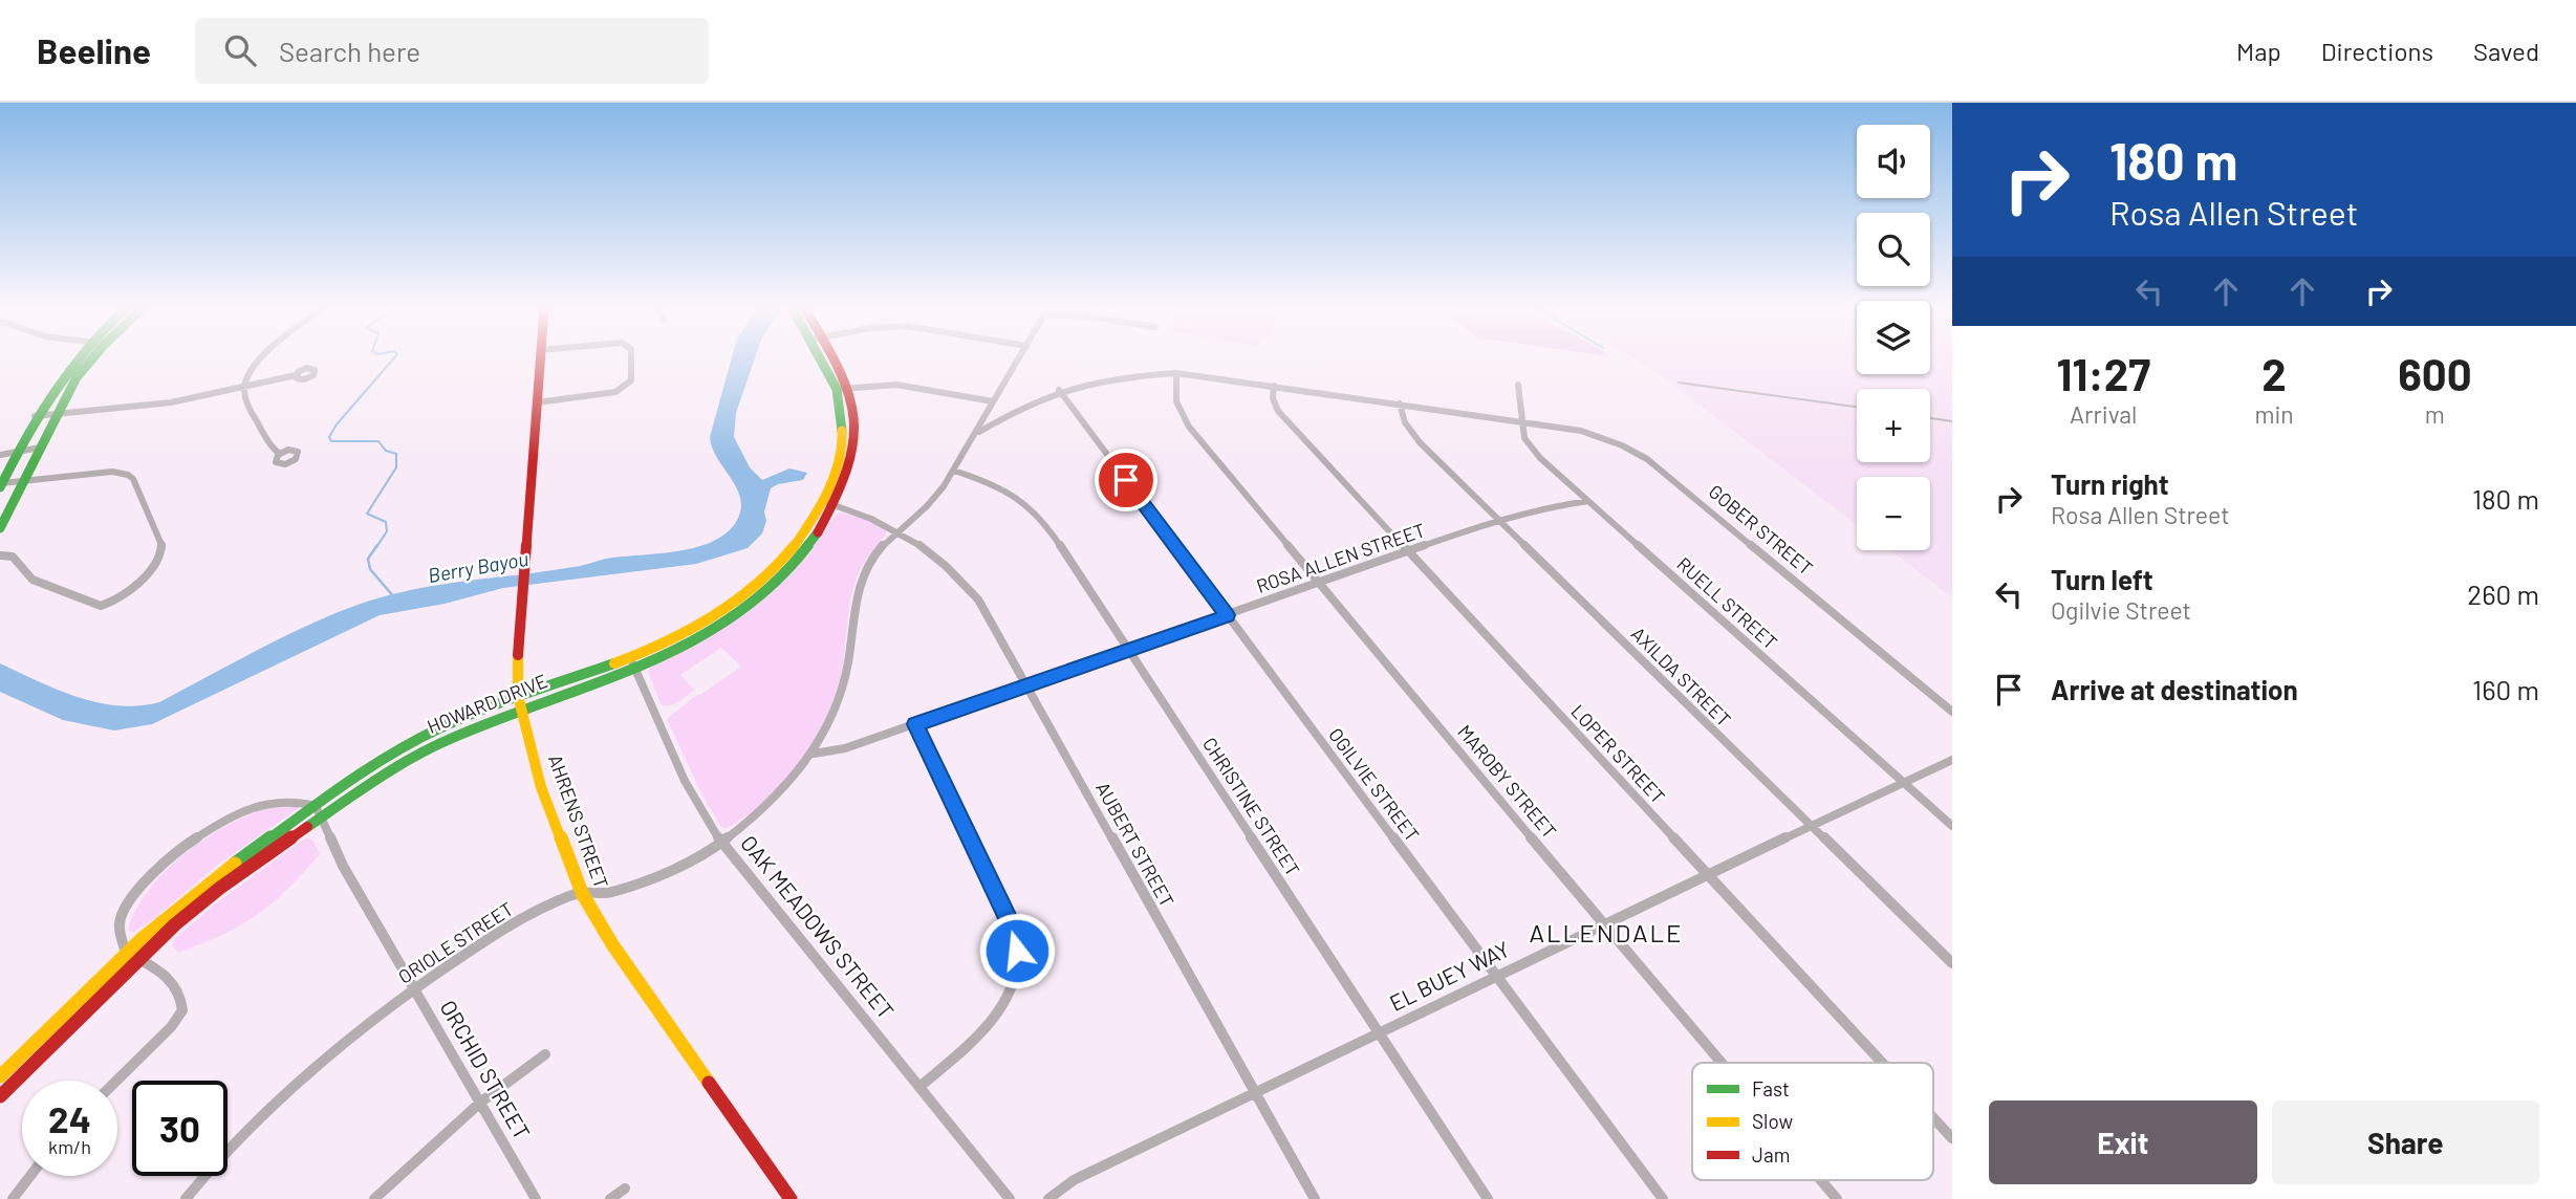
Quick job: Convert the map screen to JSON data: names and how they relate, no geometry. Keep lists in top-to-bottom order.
{
  "streets": {
    "main road": ["HOWARD DRIVE", "AHRENS STREET"],
    "street": [
      "GOBER STREET",
      "ROSA ALLEN STREET",
      "RUELL STREET",
      "AXILDA STREET",
      "LOPER STREET",
      "MAROBY STREET",
      "OGILVIE STREET",
      "CHRISTINE STREET",
      "AUBERT STREET",
      "OAK MEADOWS STREET",
      "ORIOLE STREET",
      "EL BUEY WAY",
      "ORCHID STREET"
    ]
  },
  "crossings": [
    ["GOBER STREET", "RUELL STREET"],
    ["GOBER STREET", "AXILDA STREET"],
    ["GOBER STREET", "LOPER STREET"],
    ["GOBER STREET", "MAROBY STREET"],
    ["GOBER STREET", "OGILVIE STREET"],
    ["GOBER STREET", "ORIOLE STREET"],
    ["ROSA ALLEN STREET", "RUELL STREET"],
    ["ROSA ALLEN STREET", "AXILDA STREET"],
    ["ROSA ALLEN STREET", "LOPER STREET"],
    ["ROSA ALLEN STREET", "MAROBY STREET"],
    ["ROSA ALLEN STREET", "OGILVIE STREET"],
    ["ROSA ALLEN STREET", "CHRISTINE STREET"],
    ["ROSA ALLEN STREET", "AUBERT STREET"],
    ["ROSA ALLEN STREET", "ORIOLE STREET"],
    ["RUELL STREET", "EL BUEY WAY"],
    ["AXILDA STREET", "EL BUEY WAY"],
    ["HOWARD DRIVE", "AHRENS STREET"],
    ["HOWARD DRIVE", "AUBERT STREET"],
    ["HOWARD DRIVE", "OAK MEADOWS STREET"],
    ["HOWARD DRIVE", "ORCHID STREET"],
    ["LOPER STREET", "EL BUEY WAY"],
    ["MAROBY STREET", "EL BUEY WAY"],
    ["OGILVIE STREET", "EL BUEY WAY"],
    ["CHRISTINE STREET", "ORIOLE STREET"],
    ["CHRISTINE STREET", "EL BUEY WAY"],
    ["AHRENS STREET", "ORIOLE STREET"],
    ["AUBERT STREET", "ORIOLE STREET"],
    ["AUBERT STREET", "EL BUEY WAY"],
    ["OAK MEADOWS STREET", "ORIOLE STREET"],
    ["ORIOLE STREET", "ORCHID STREET"]
  ],
  "districts": ["ALLENDALE"],
  "water": ["Berry Bayou"],
  "legend": ["Fast", "Slow", "Jam"],
  "page": {
    "header": "Beeline",
    "search": "Search here",
    "nav": ["Map", "Directions", "Saved"],
    "turn": ["180 m", "Rosa Allen Street"],
    "map_buttons": ["+", "−"],
    "eta": [
      "11:27",
      "Arrival",
      "2",
      "min",
      "600",
      "m"
    ],
    "list": [
      {
        "name": "Turn right",
        "note": "Rosa Allen Street",
        "value": "180 m"
      },
      {
        "name": "Turn left",
        "note": "Ogilvie Street",
        "value": "260 m"
      },
      {
        "name": "Arrive at destination",
        "value": "160 m"
      }
    ],
    "speed": "24 km/h",
    "limit": "30",
    "buttons": ["Exit", "Share"]
  }
}
